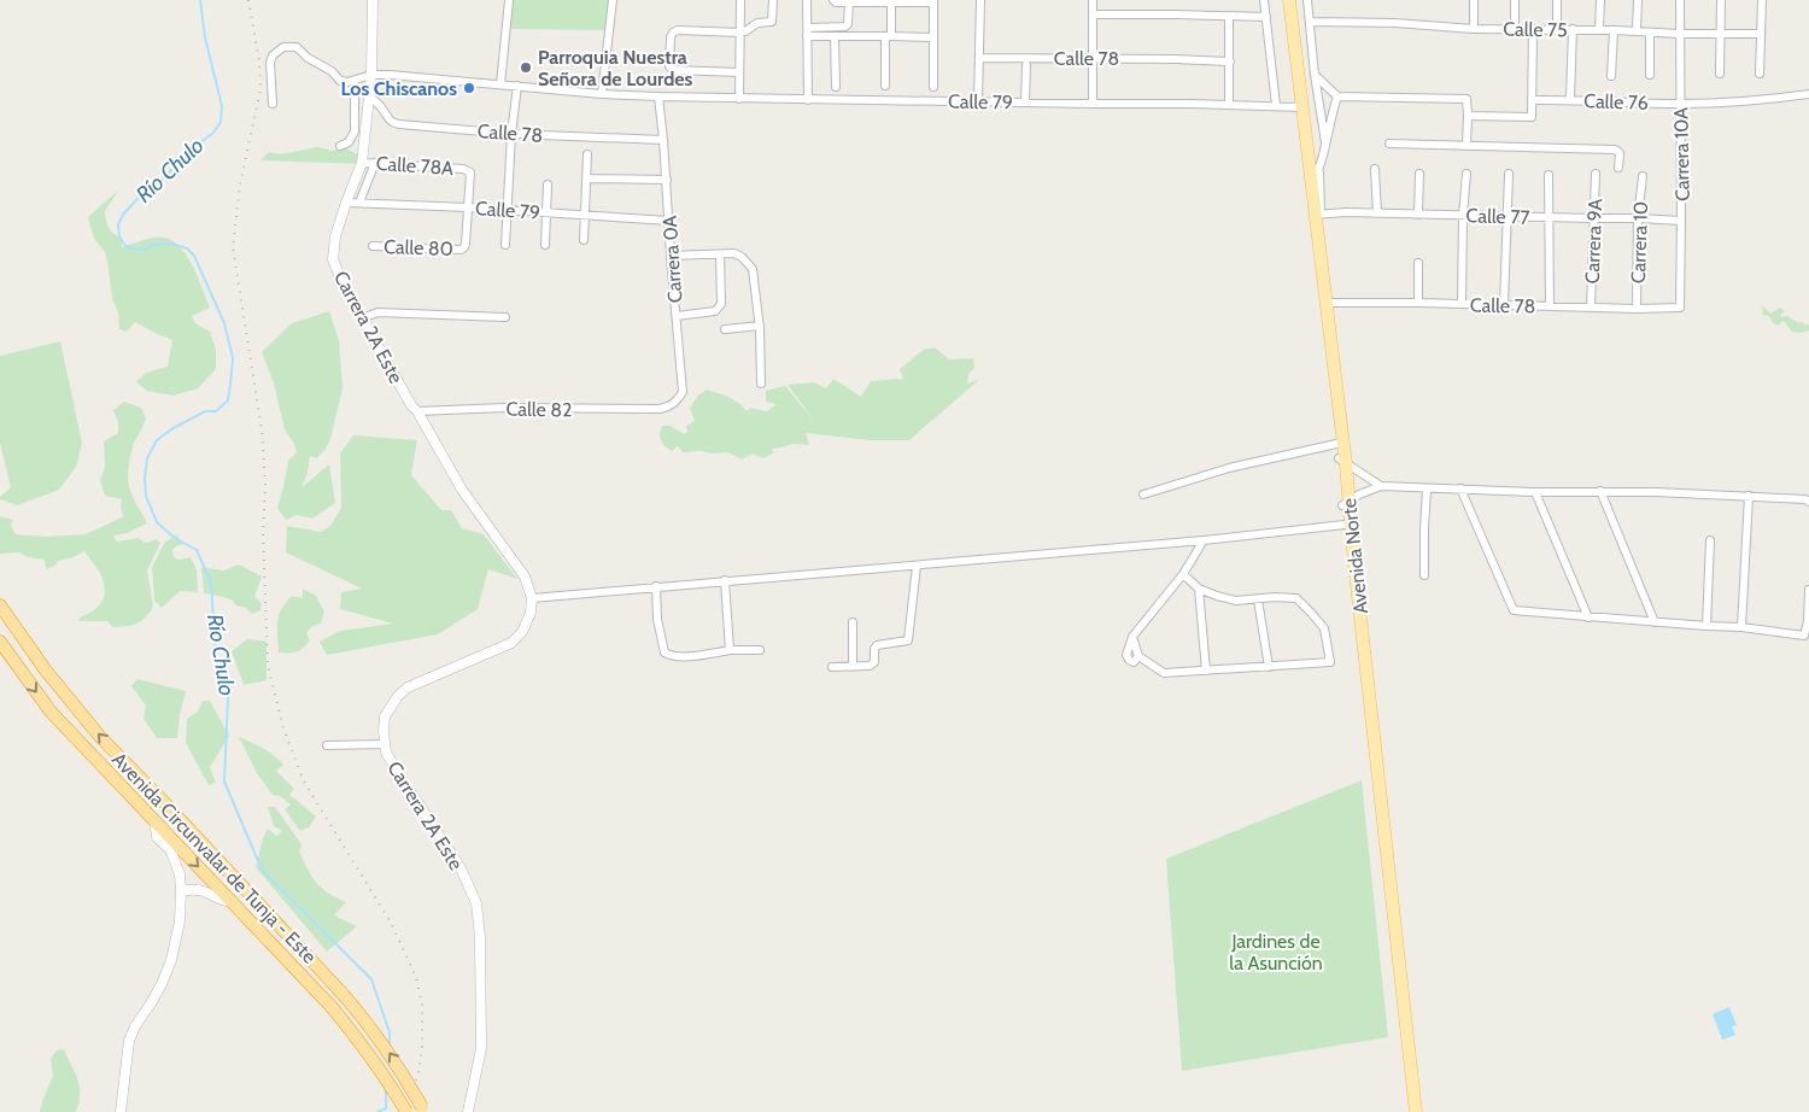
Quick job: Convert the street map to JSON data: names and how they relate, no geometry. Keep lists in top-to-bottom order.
{
  "streets": {
    "highway": ["Avenida Circunvalar de Tunja - Este"],
    "main road": ["Avenida Norte"],
    "street": [
      "Calle 75",
      "Calle 78",
      "Calle 79",
      "Calle 76",
      "Carrera 10A",
      "Calle 78A",
      "Calle 77",
      "Carrera 9A",
      "Carrera 10",
      "Calle 80",
      "Carrera 0A",
      "Carrera 2A Este",
      "Calle 82"
    ]
  },
  "crossings": [
    ["Calle 75", "Carrera 10A"],
    ["Calle 78", "Carrera 10A"],
    ["Calle 78", "Carrera 9A"],
    ["Calle 78", "Carrera 10"],
    ["Calle 78", "Carrera 0A"],
    ["Calle 78", "Carrera 2A Este"],
    ["Calle 78", "Avenida Norte"],
    ["Calle 79", "Calle 78A"],
    ["Calle 79", "Calle 80"],
    ["Calle 79", "Carrera 0A"],
    ["Calle 79", "Carrera 2A Este"],
    ["Calle 79", "Avenida Norte"],
    ["Calle 76", "Carrera 10A"],
    ["Carrera 10A", "Calle 77"],
    ["Calle 78A", "Calle 80"],
    ["Calle 78A", "Carrera 2A Este"],
    ["Calle 77", "Carrera 9A"],
    ["Calle 77", "Carrera 10"],
    ["Calle 77", "Avenida Norte"],
    ["Carrera 0A", "Calle 82"],
    ["Carrera 2A Este", "Calle 82"]
  ],
  "water": ["Río Chulo"],
  "parks": ["Jardines de la Asunción"],
  "places": ["Parroquia Nuestra Señora de Lourdes", "Los Chiscanos"]
}
